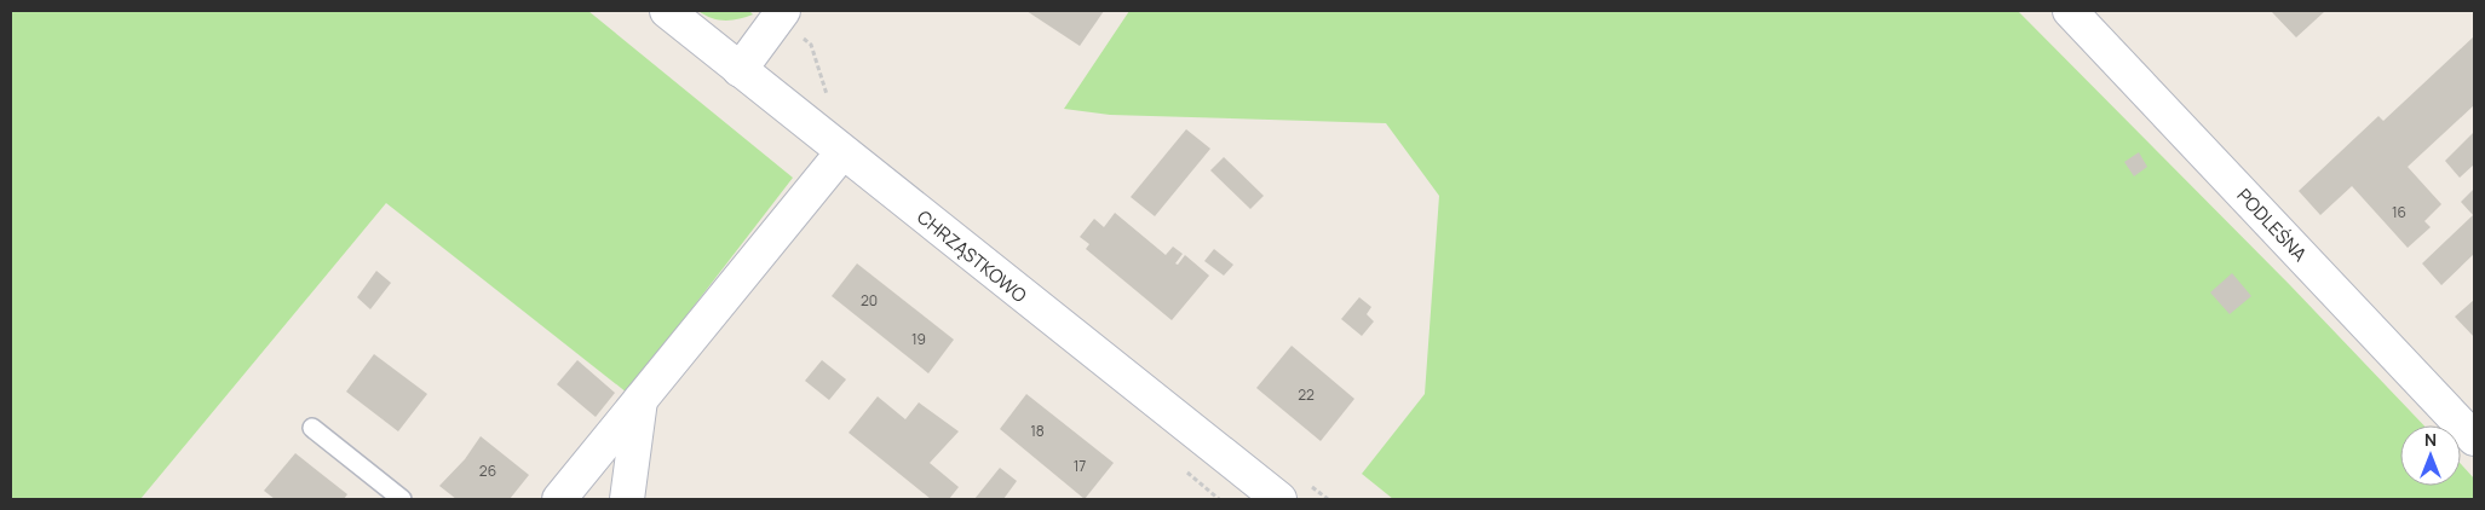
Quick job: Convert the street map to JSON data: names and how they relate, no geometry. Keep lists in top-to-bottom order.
{
  "streets": {
    "street": ["PODLEŚNA", "CHRZĄSTKOWO"]
  },
  "house_numbers": [
    "16",
    "20",
    "19",
    "22",
    "18",
    "17",
    "26"
  ],
  "north": "top"
}
